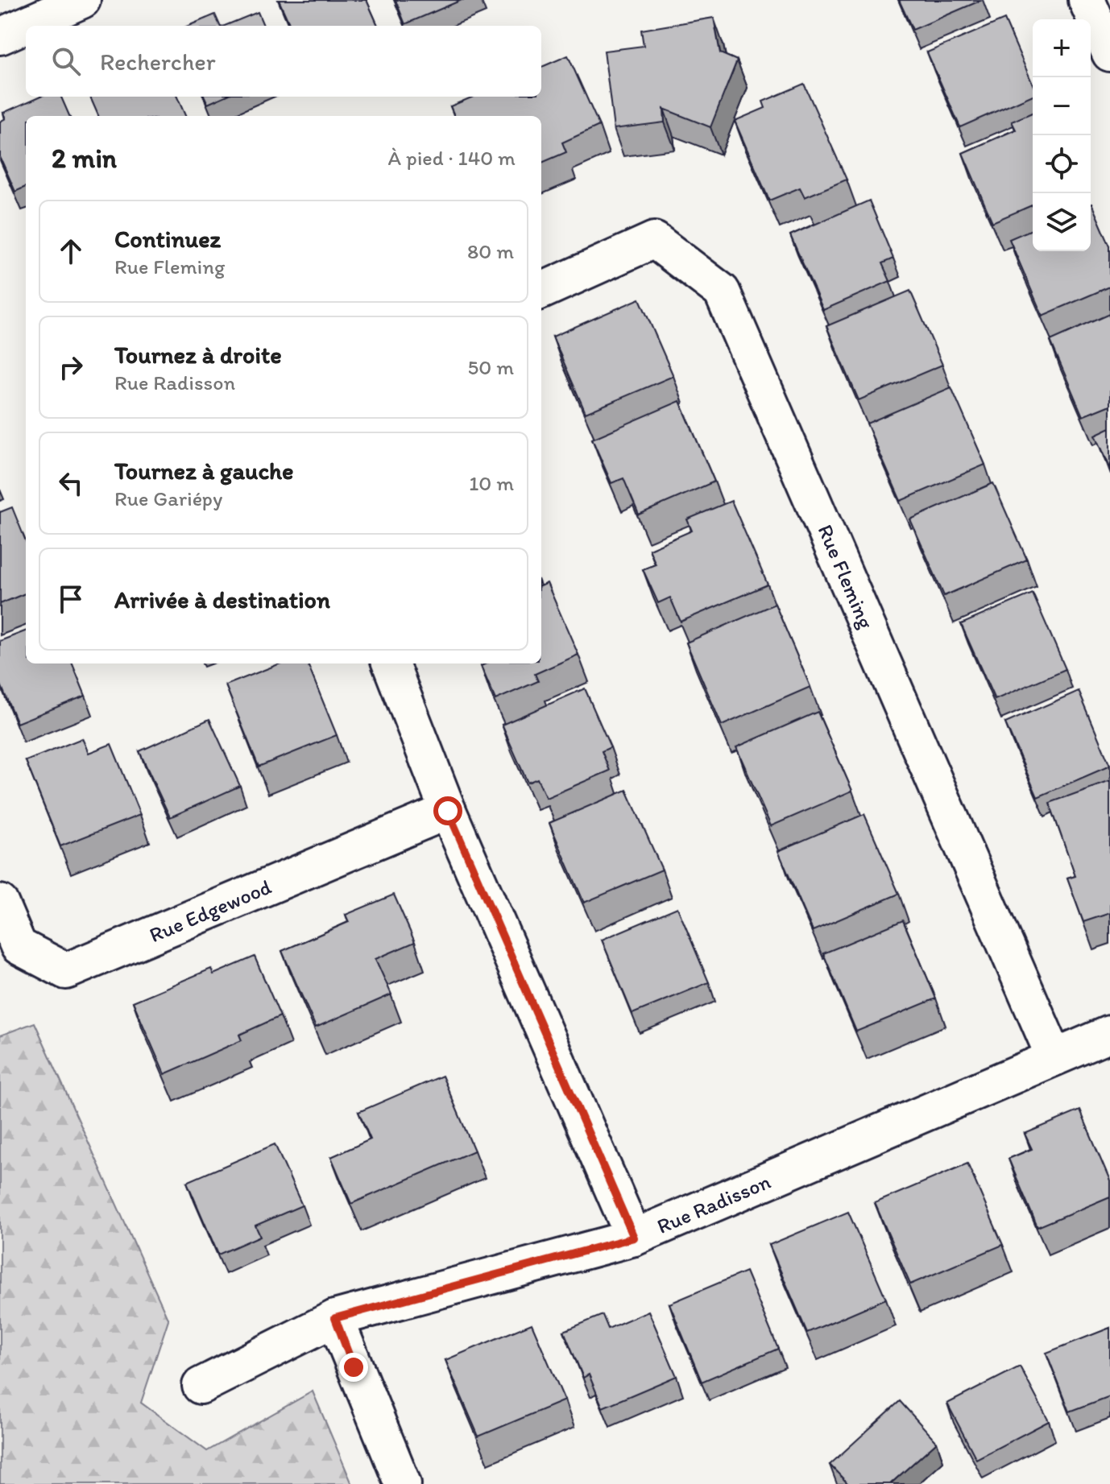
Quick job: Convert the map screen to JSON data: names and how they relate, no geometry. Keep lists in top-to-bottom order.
{
  "streets": {
    "street": ["Rue Fleming", "Rue Edgewood", "Rue Radisson"]
  },
  "crossings": [
    ["Rue Fleming", "Rue Radisson"]
  ],
  "page": {
    "map_buttons": ["+", "−"],
    "search": "Rechercher",
    "heading": ["2 min", "À pied · 140 m"],
    "list": [
      ["Continuez", "Rue Fleming", "80 m"],
      ["Tournez à droite", "Rue Radisson", "50 m"],
      ["Tournez à gauche", "Rue Gariépy", "10 m"],
      "Arrivée à destination"
    ]
  }
}
